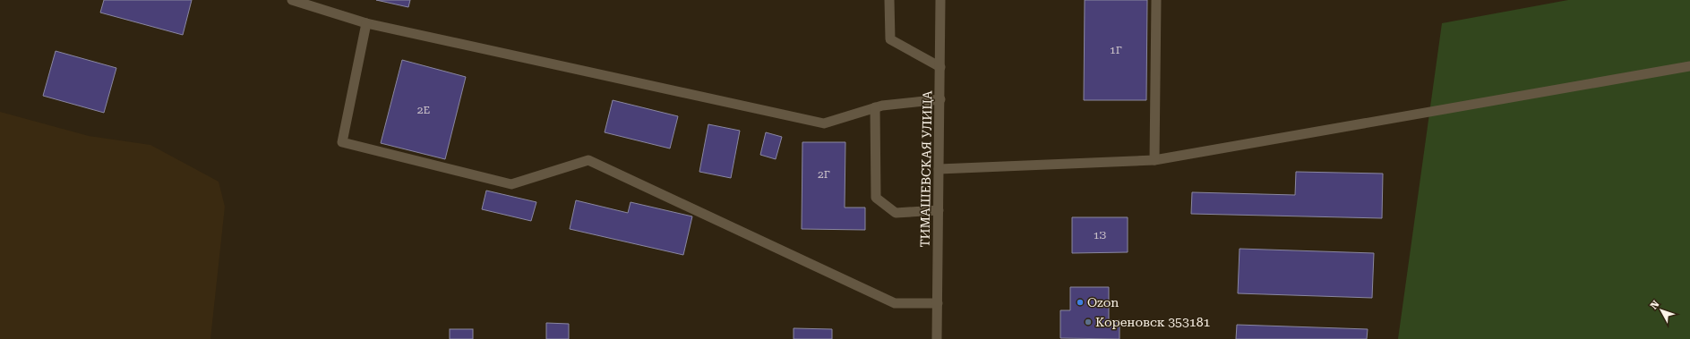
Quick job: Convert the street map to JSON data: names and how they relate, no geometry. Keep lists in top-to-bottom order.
{
  "streets": {
    "street": ["ТИМАШЕВСКАЯ УЛИЦА"]
  },
  "places": ["Ozon", "Кореновск 353181"],
  "house_numbers": [
    "1Г",
    "2Е",
    "2Г",
    "1З"
  ],
  "north": "top left"
}
